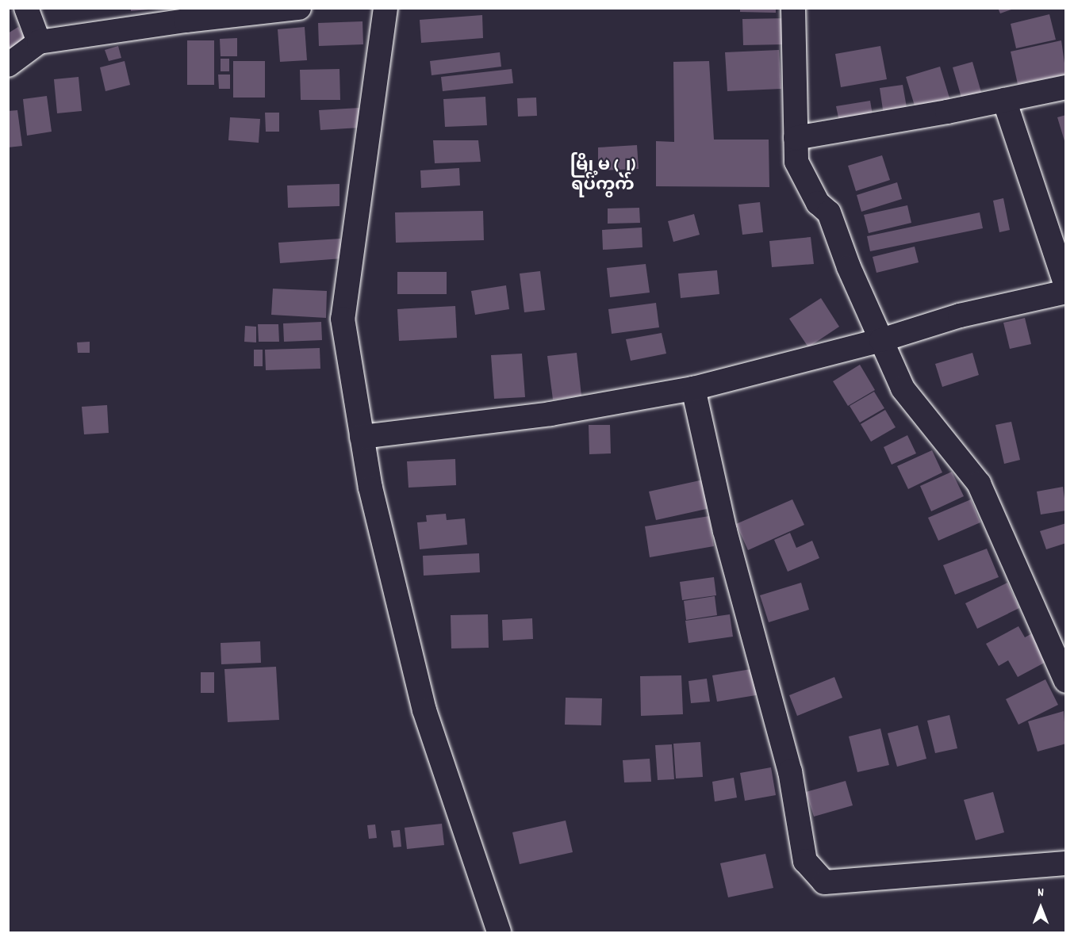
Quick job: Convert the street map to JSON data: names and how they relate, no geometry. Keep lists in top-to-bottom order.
{
  "districts": ["မြို့မ (၂) ရပ်ကွက်"],
  "north": "top"
}
